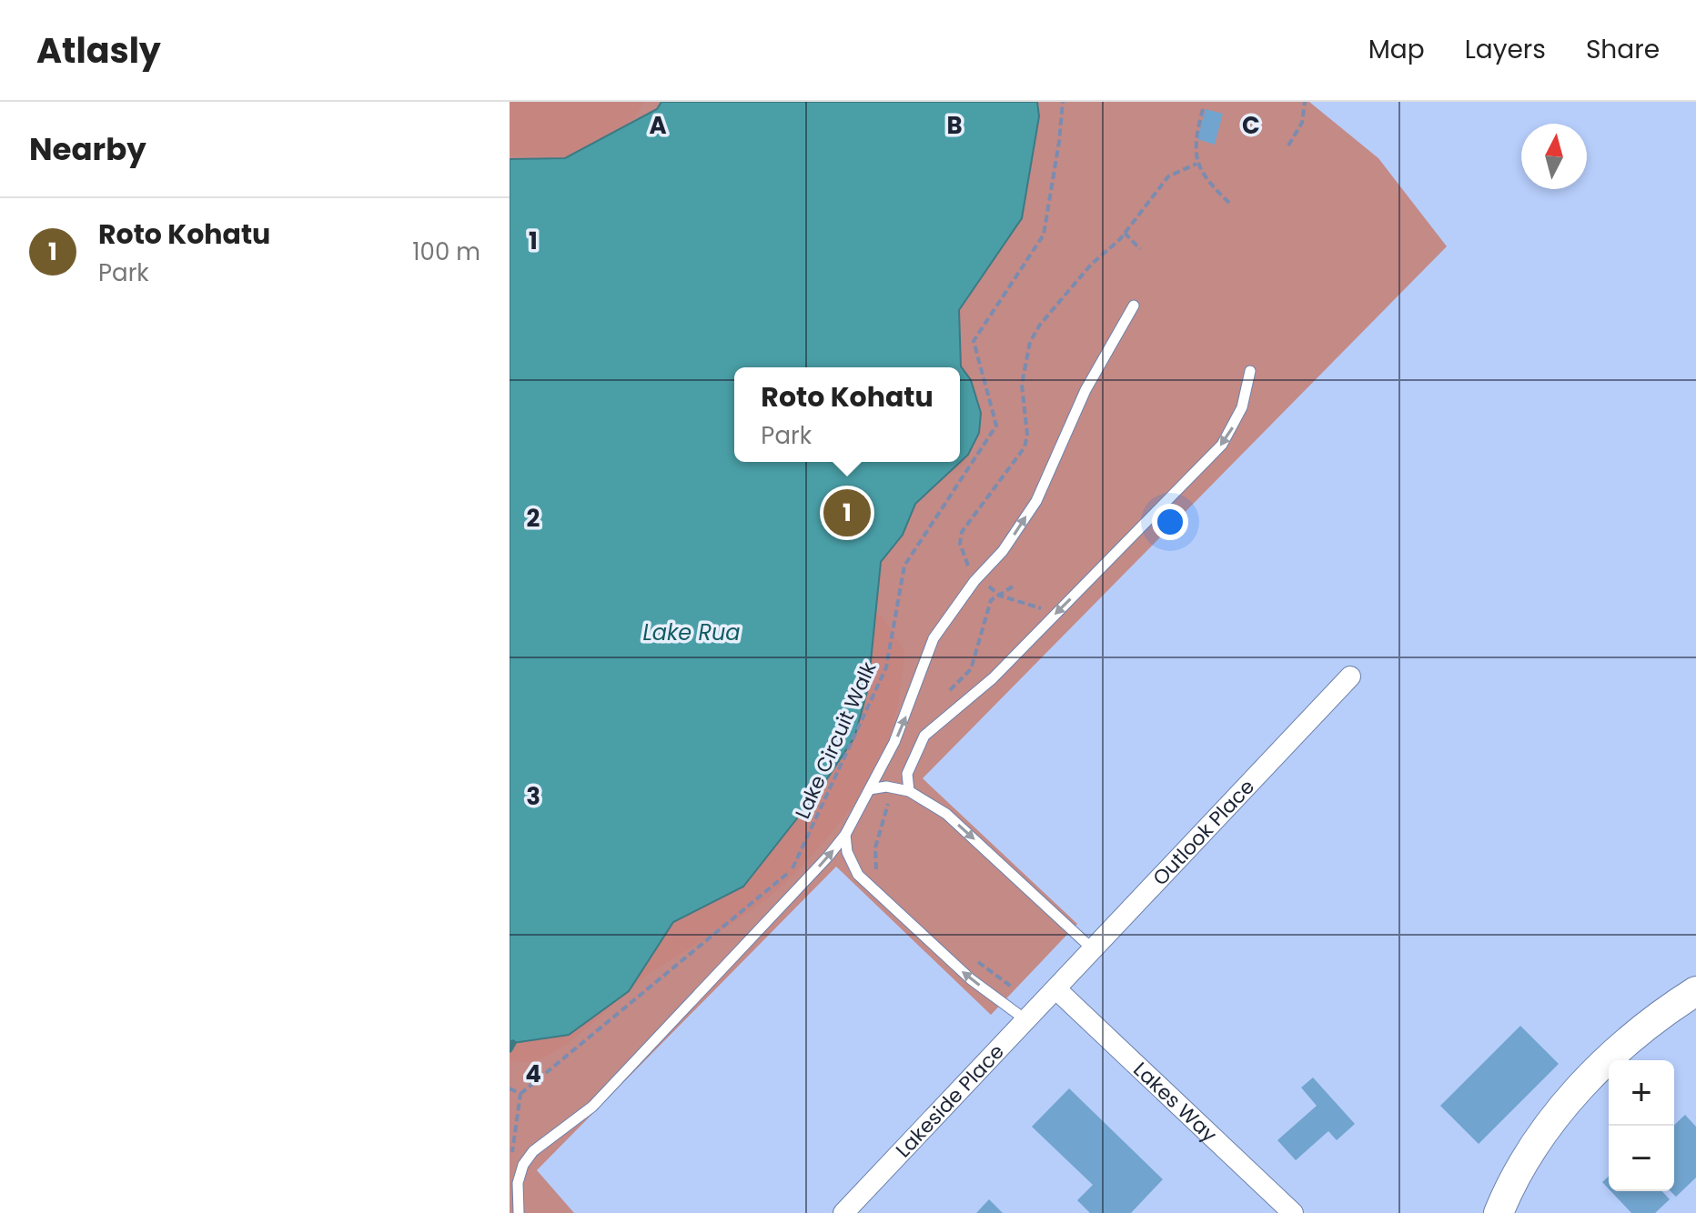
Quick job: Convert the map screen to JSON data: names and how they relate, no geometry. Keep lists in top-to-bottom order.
{
  "streets": {
    "street": ["Outlook Place", "Lakeside Place", "Lakes Way"],
    "path": ["Lake Circuit Walk"]
  },
  "crossings": [
    ["Outlook Place", "Lakeside Place"],
    ["Outlook Place", "Lakes Way"],
    ["Lakeside Place", "Lakes Way"]
  ],
  "water": ["Lake Rua"],
  "north": "top",
  "page": {
    "header": "Atlasly",
    "nav": ["Map", "Layers", "Share"],
    "heading": "Nearby",
    "list": [
      {
        "mark": "1",
        "name": "Roto Kohatu",
        "note": "Park",
        "value": "100 m"
      }
    ],
    "popup": ["Roto Kohatu", "Park"],
    "pins": "1",
    "map_buttons": ["+", "−"]
  },
  "grid": {
    "columns": ["A", "B", "C"],
    "rows": [
      "1",
      "2",
      "3",
      "4"
    ]
  }
}
